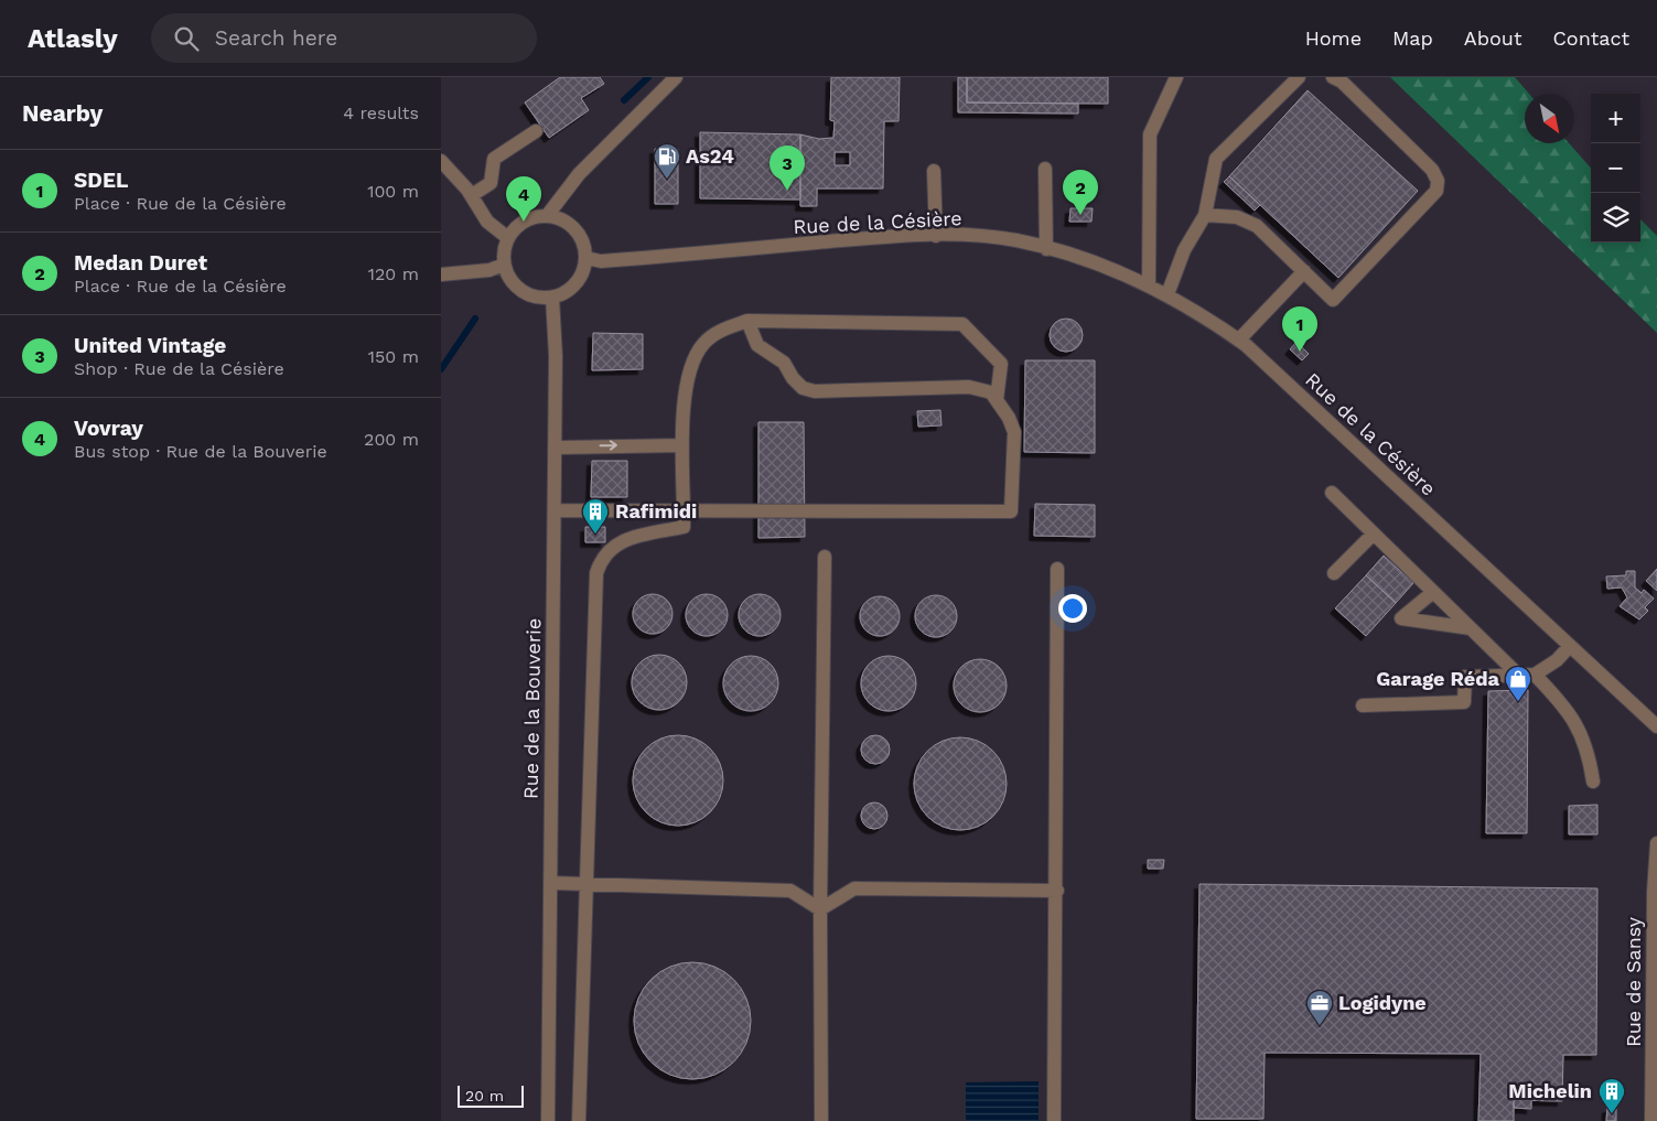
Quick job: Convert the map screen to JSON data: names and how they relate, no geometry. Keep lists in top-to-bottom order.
{
  "streets": {
    "street": ["Rue de la Césière", "Rue de la Bouverie", "Rue de Sansy"]
  },
  "crossings": [
    ["Rue de la Césière", "Rue de la Bouverie"]
  ],
  "places": {
    "fuel station": ["As24"],
    "building": ["Rafimidi", "Michelin"],
    "shop": ["Garage Réda"],
    "office": ["Logidyne"]
  },
  "scale_bar": "20 m",
  "north": "bottom right",
  "page": {
    "header": "Atlasly",
    "search": "Search here",
    "nav": [
      "Home",
      "Map",
      "About",
      "Contact"
    ],
    "heading": ["Nearby", "4 results"],
    "map_buttons": ["+", "−"],
    "pins": [
      "3",
      "2",
      "4",
      "1"
    ],
    "list": [
      {
        "mark": "1",
        "name": "SDEL",
        "note": "Place · Rue de la Césière",
        "value": "100 m"
      },
      {
        "mark": "2",
        "name": "Medan Duret",
        "note": "Place · Rue de la Césière",
        "value": "120 m"
      },
      {
        "mark": "3",
        "name": "United Vintage",
        "note": "Shop · Rue de la Césière",
        "value": "150 m"
      },
      {
        "mark": "4",
        "name": "Vovray",
        "note": "Bus stop · Rue de la Bouverie",
        "value": "200 m"
      }
    ],
    "scale": "20 m"
  }
}
